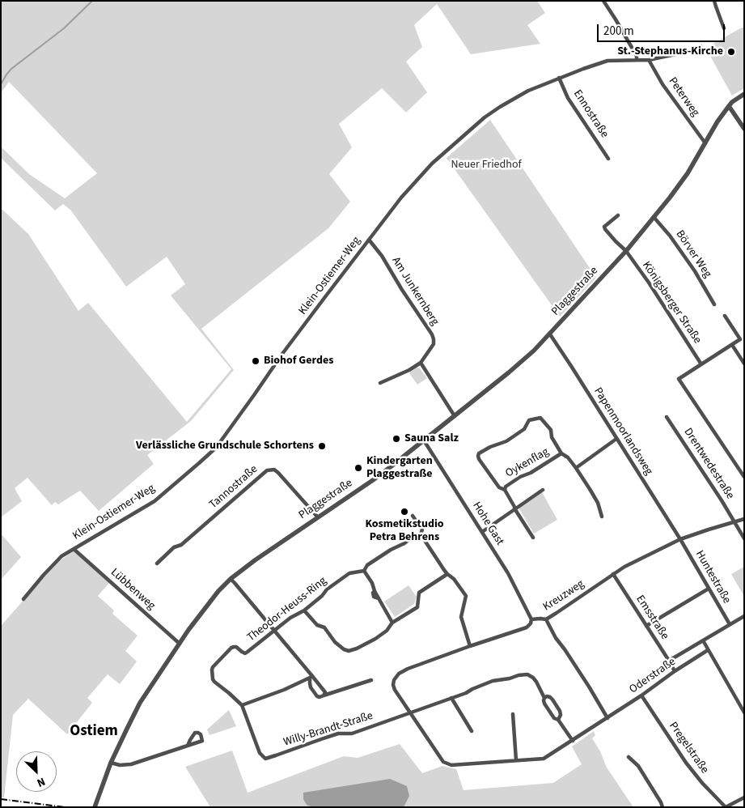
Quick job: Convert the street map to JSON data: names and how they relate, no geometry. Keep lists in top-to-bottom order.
{
  "streets": {
    "street": [
      "Peterweg",
      "Ennostraße",
      "Börver Weg",
      "Klein-Ostiemer-Weg",
      "Am Junkernberg",
      "Plaggestraße",
      "Königsberger Straße",
      "Papenmoorlandsweg",
      "Oykenflag",
      "Drentwedestraße",
      "Tannostraße",
      "Hohe Gast",
      "Huntestraße",
      "Lübbenweg",
      "Kreuzweg",
      "Theodor-Heuss-Ring",
      "Emsstraße",
      "Oderstraße",
      "Willy-Brandt-Straße",
      "Pregelstraße"
    ]
  },
  "crossings": [
    ["Peterweg", "Klein-Ostiemer-Weg"],
    ["Peterweg", "Plaggestraße"],
    ["Ennostraße", "Klein-Ostiemer-Weg"],
    ["Börver Weg", "Plaggestraße"],
    ["Klein-Ostiemer-Weg", "Am Junkernberg"],
    ["Klein-Ostiemer-Weg", "Lübbenweg"],
    ["Plaggestraße", "Königsberger Straße"],
    ["Plaggestraße", "Papenmoorlandsweg"],
    ["Plaggestraße", "Tannostraße"],
    ["Plaggestraße", "Hohe Gast"],
    ["Plaggestraße", "Lübbenweg"],
    ["Papenmoorlandsweg", "Huntestraße"],
    ["Papenmoorlandsweg", "Kreuzweg"],
    ["Drentwedestraße", "Kreuzweg"],
    ["Hohe Gast", "Kreuzweg"],
    ["Huntestraße", "Kreuzweg"],
    ["Huntestraße", "Oderstraße"],
    ["Kreuzweg", "Emsstraße"],
    ["Kreuzweg", "Oderstraße"],
    ["Theodor-Heuss-Ring", "Willy-Brandt-Straße"],
    ["Emsstraße", "Oderstraße"],
    ["Oderstraße", "Willy-Brandt-Straße"],
    ["Oderstraße", "Pregelstraße"]
  ],
  "districts": ["Ostiem"],
  "parks": ["Neuer Friedhof"],
  "places": [
    "St.-Stephanus-Kirche",
    "Biohof Gerdes",
    "Sauna Salz",
    "Verlässliche Grundschule Schortens",
    "Kindergarten Plaggestraße",
    "Kosmetikstudio Petra Behrens"
  ],
  "scale_bar": "200 m",
  "north": "bottom right"
}
